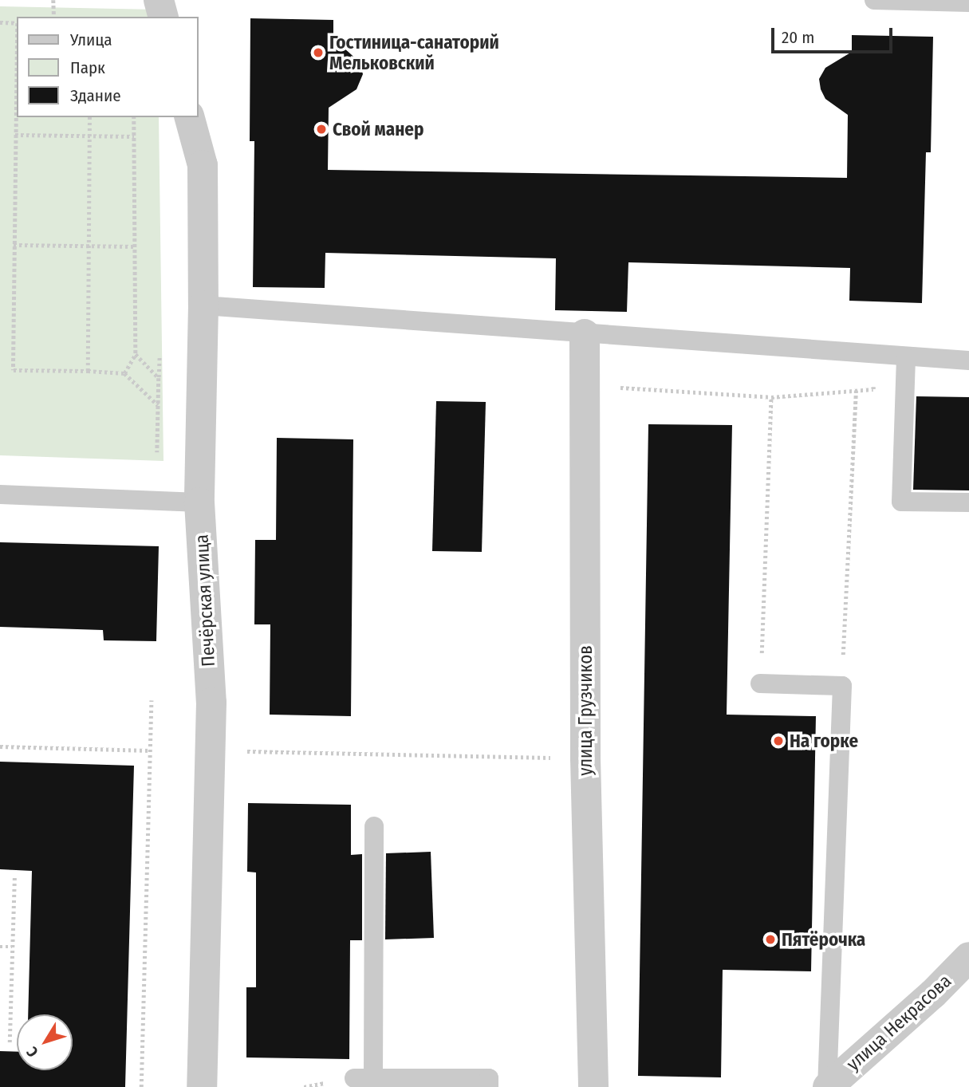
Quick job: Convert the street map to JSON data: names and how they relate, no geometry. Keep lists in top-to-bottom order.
{
  "streets": {
    "street": ["Печёрская улица", "улица Грузчиков", "улица Некрасова"]
  },
  "places": [
    "Гостиница-санаторий Мельковский",
    "Свой манер",
    "На горке",
    "Пятёрочка"
  ],
  "legend": ["Улица", "Парк", "Здание"],
  "scale_bar": "20 m",
  "north": "bottom left"
}
